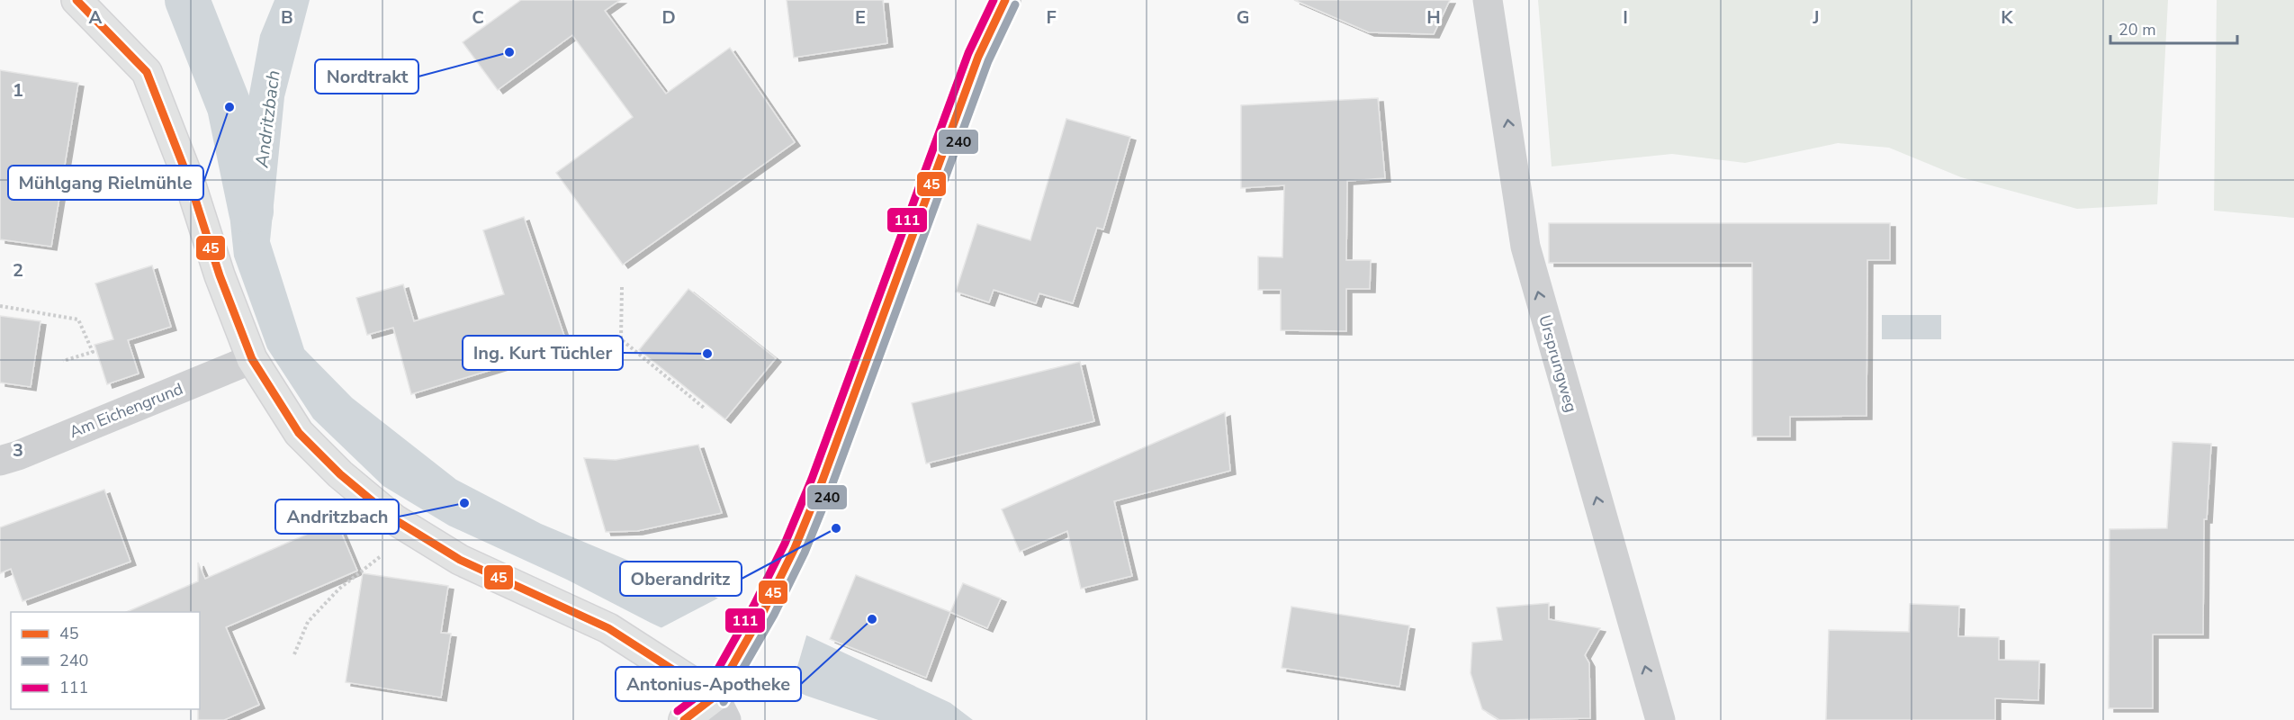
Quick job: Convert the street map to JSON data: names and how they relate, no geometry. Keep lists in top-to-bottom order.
{
  "streets": {
    "street": ["Ursprungweg", "Am Eichengrund"]
  },
  "one_way": ["Ursprungweg"],
  "water": ["Andritzbach"],
  "places": [
    "Nordtrakt",
    "Mühlgang Rielmühle",
    "Ing. Kurt Tüchler",
    "Andritzbach",
    "Oberandritz",
    "Antonius-Apotheke"
  ],
  "lines": ["transit line 45", "transit line 111", "transit line 240"],
  "legend": ["45", "240", "111"],
  "scale_bar": "20 m",
  "grid": {
    "columns": [
      "A",
      "B",
      "C",
      "D",
      "E",
      "F",
      "G",
      "H",
      "I",
      "J",
      "K"
    ],
    "rows": ["1", "2", "3"]
  }
}
